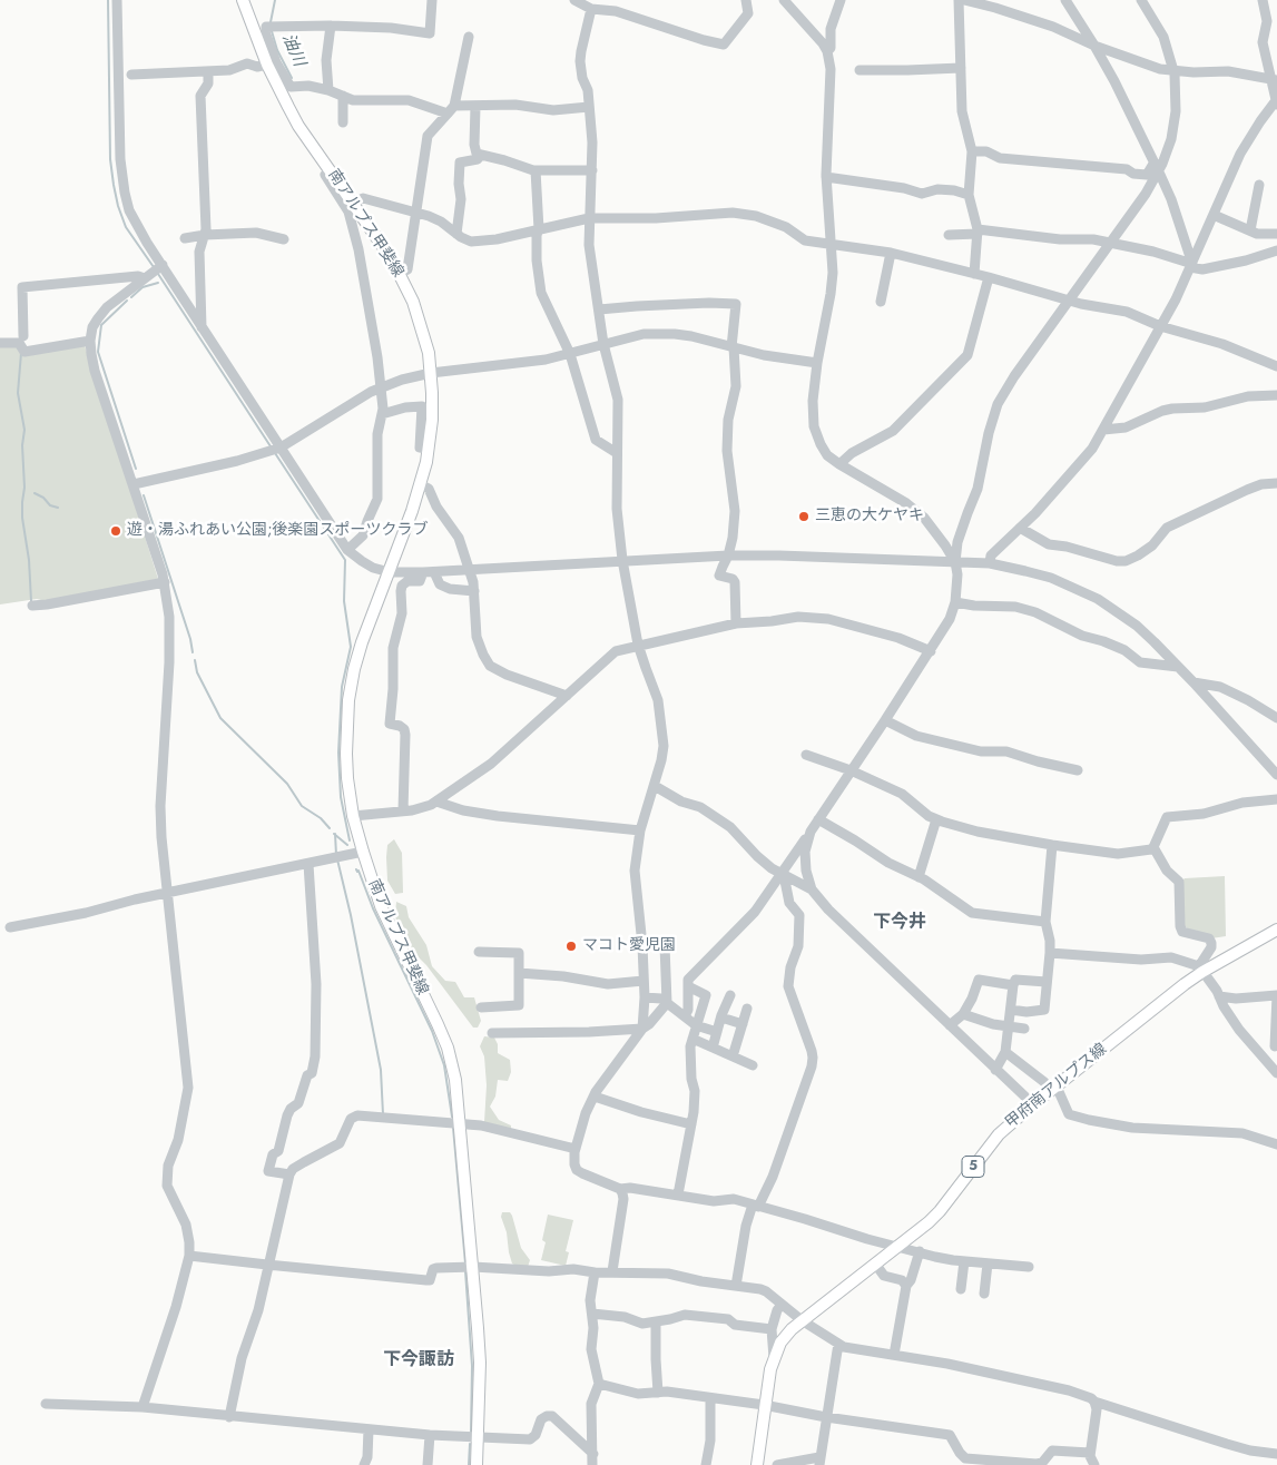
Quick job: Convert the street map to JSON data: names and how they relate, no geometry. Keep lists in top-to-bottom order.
{
  "streets": {
    "main road": ["南アルプス甲斐線", "甲府南アルプス線", "5"]
  },
  "districts": ["下今井", "下今諏訪"],
  "water": ["油川"],
  "places": ["三恵の大ケヤキ", "遊・湯ふれあい公園;後楽園スポーツクラブ", "マコト愛児園"]
}
